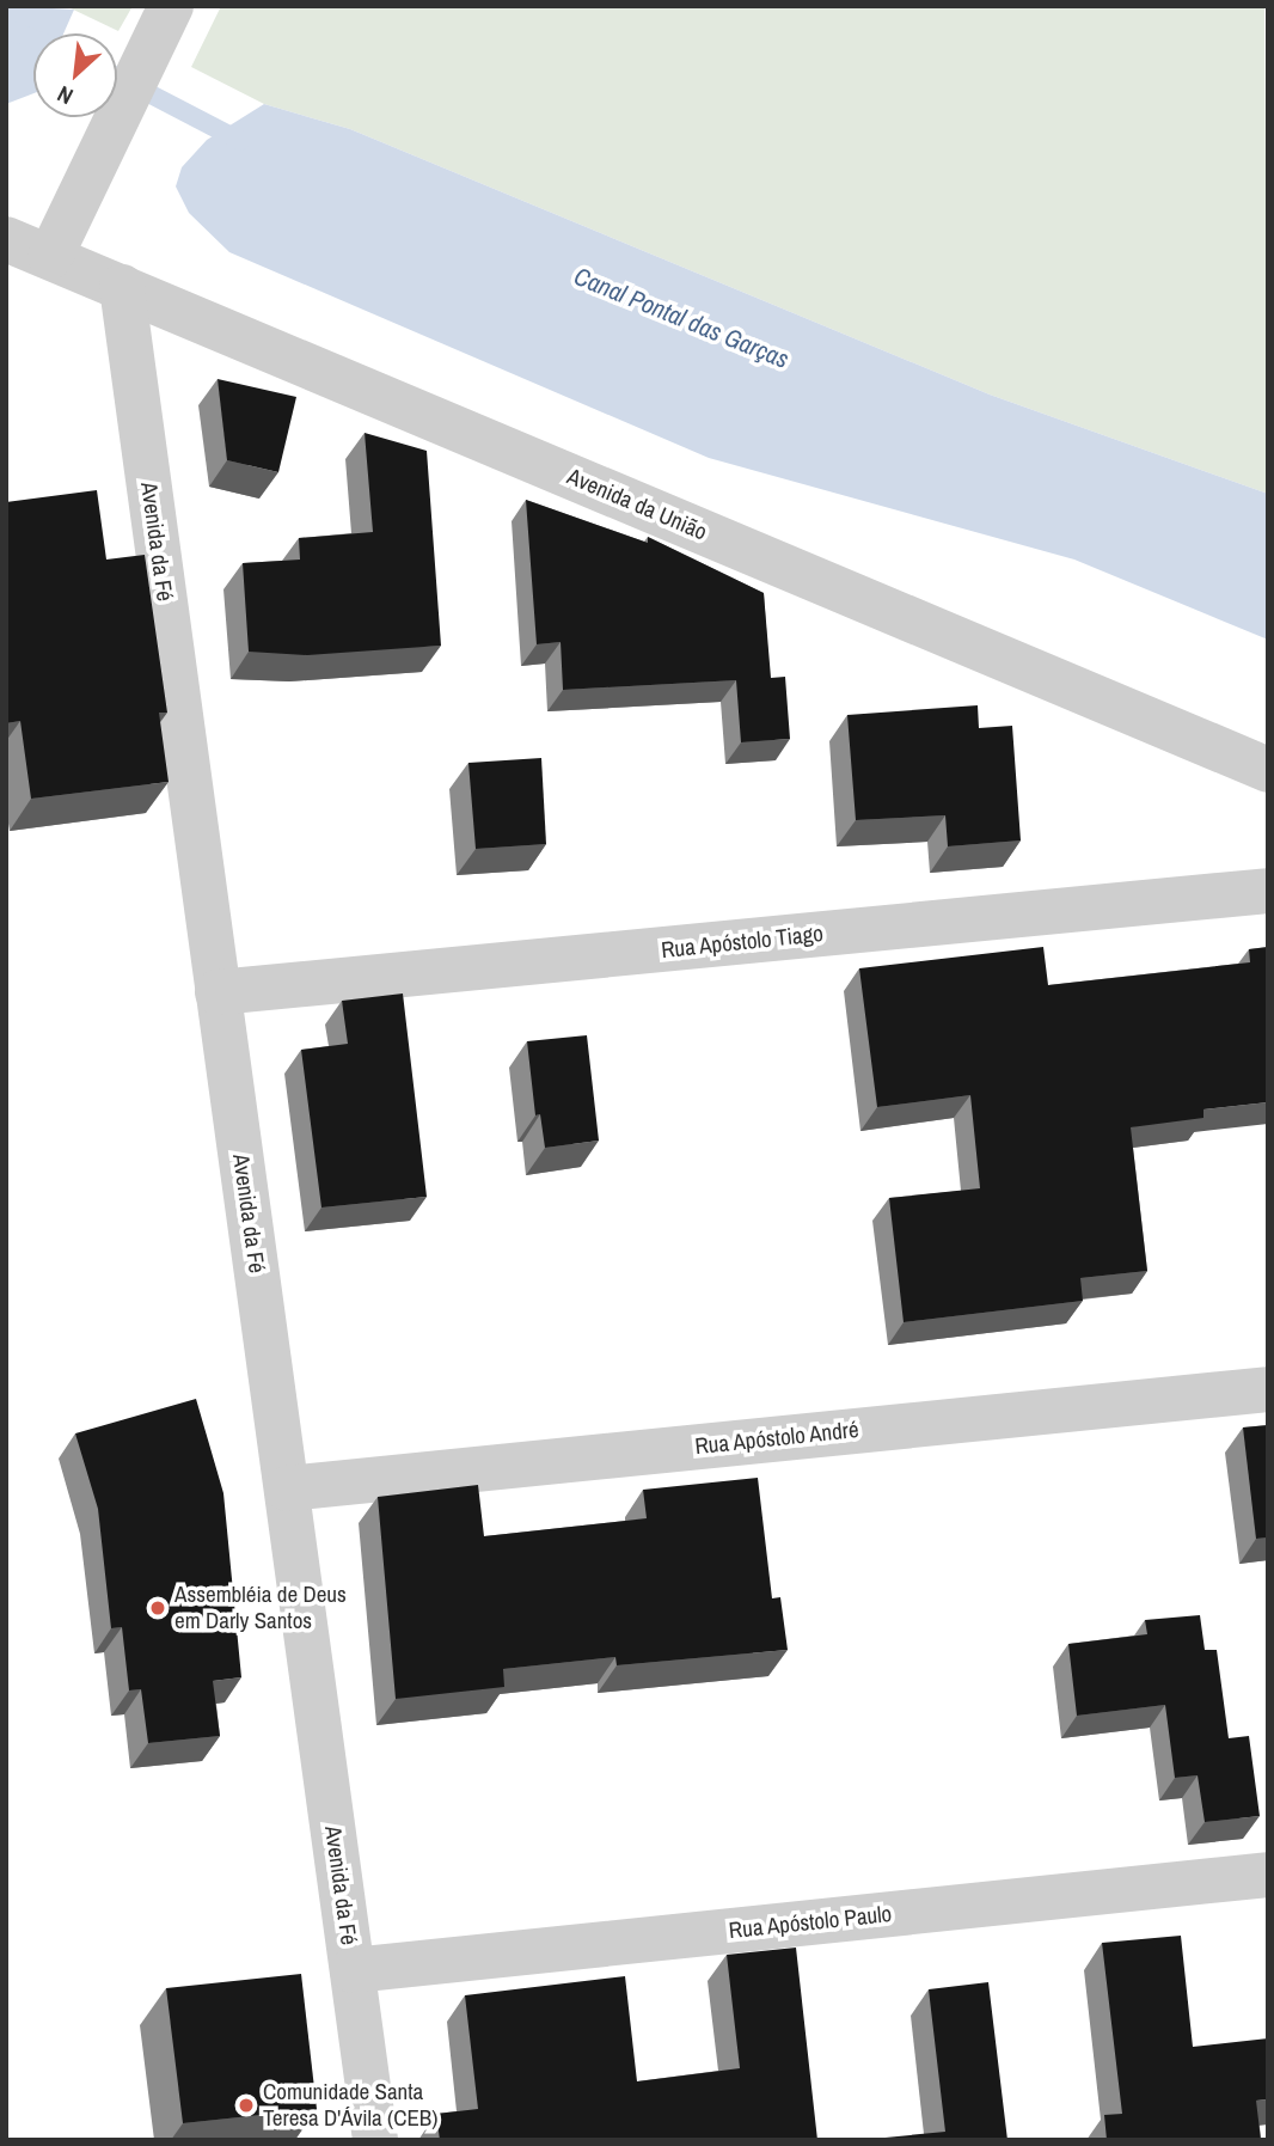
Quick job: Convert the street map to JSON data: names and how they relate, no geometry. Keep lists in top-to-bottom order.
{
  "streets": {
    "street": [
      "Avenida da União",
      "Avenida da Fé",
      "Rua Apóstolo Tiago",
      "Rua Apóstolo André",
      "Rua Apóstolo Paulo"
    ]
  },
  "crossings": [
    ["Avenida da União", "Avenida da Fé"],
    ["Avenida da Fé", "Rua Apóstolo Tiago"],
    ["Avenida da Fé", "Rua Apóstolo André"],
    ["Avenida da Fé", "Rua Apóstolo Paulo"]
  ],
  "water": ["Canal Pontal das Garças"],
  "places": ["Assembléia de Deus em Darly Santos", "Comunidade Santa Teresa D'Ávila (CEB)"],
  "north": "bottom left"
}
